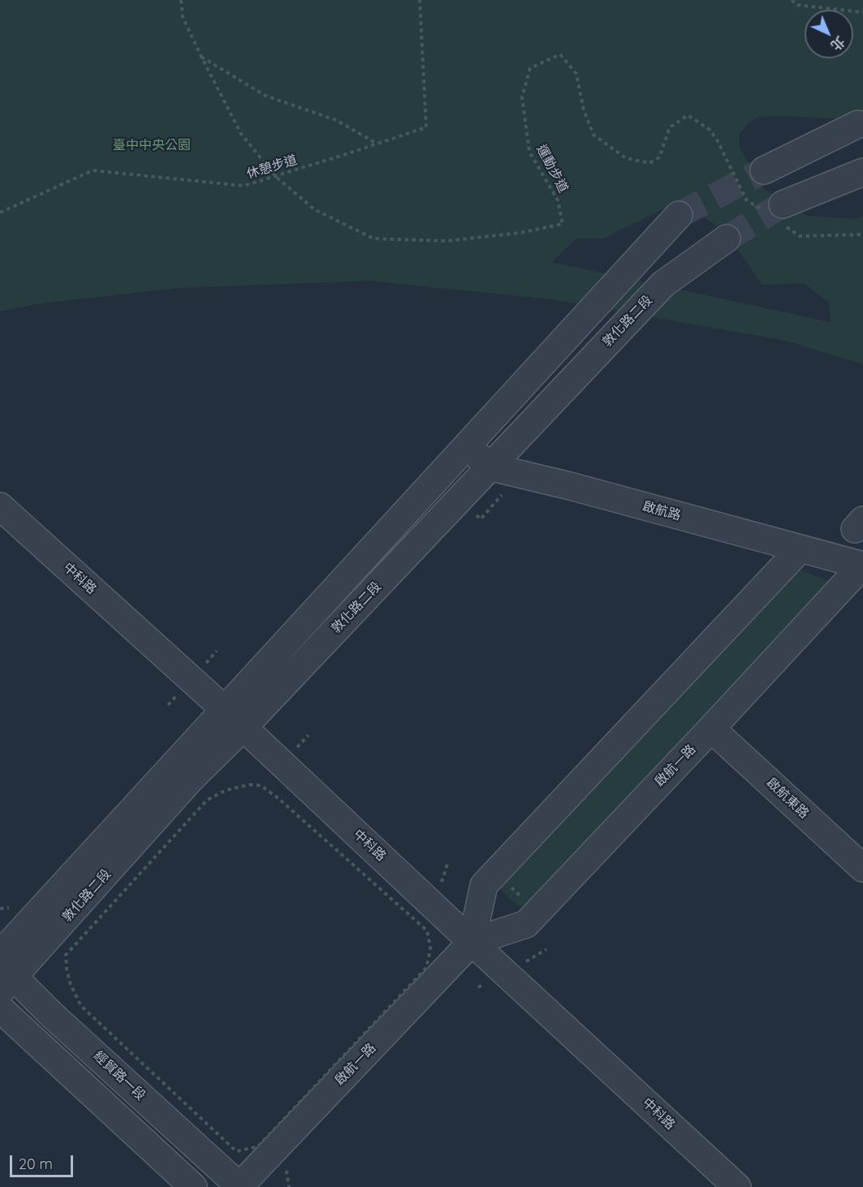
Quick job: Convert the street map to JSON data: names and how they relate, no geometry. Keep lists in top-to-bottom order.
{
  "streets": {
    "street": [
      "敦化路二段",
      "啟航路",
      "中科路",
      "啟航一路",
      "啟航東路",
      "經貿路一段"
    ],
    "path": ["休憩步道", "運動步道"]
  },
  "crossings": [
    ["休憩步道", "運動步道"],
    ["敦化路二段", "啟航路"],
    ["敦化路二段", "中科路"],
    ["敦化路二段", "經貿路一段"],
    ["啟航路", "啟航一路"],
    ["中科路", "啟航一路"],
    ["啟航一路", "啟航東路"],
    ["啟航一路", "經貿路一段"]
  ],
  "parks": ["臺中中央公園"],
  "scale_bar": "20 m",
  "north": "bottom right"
}
